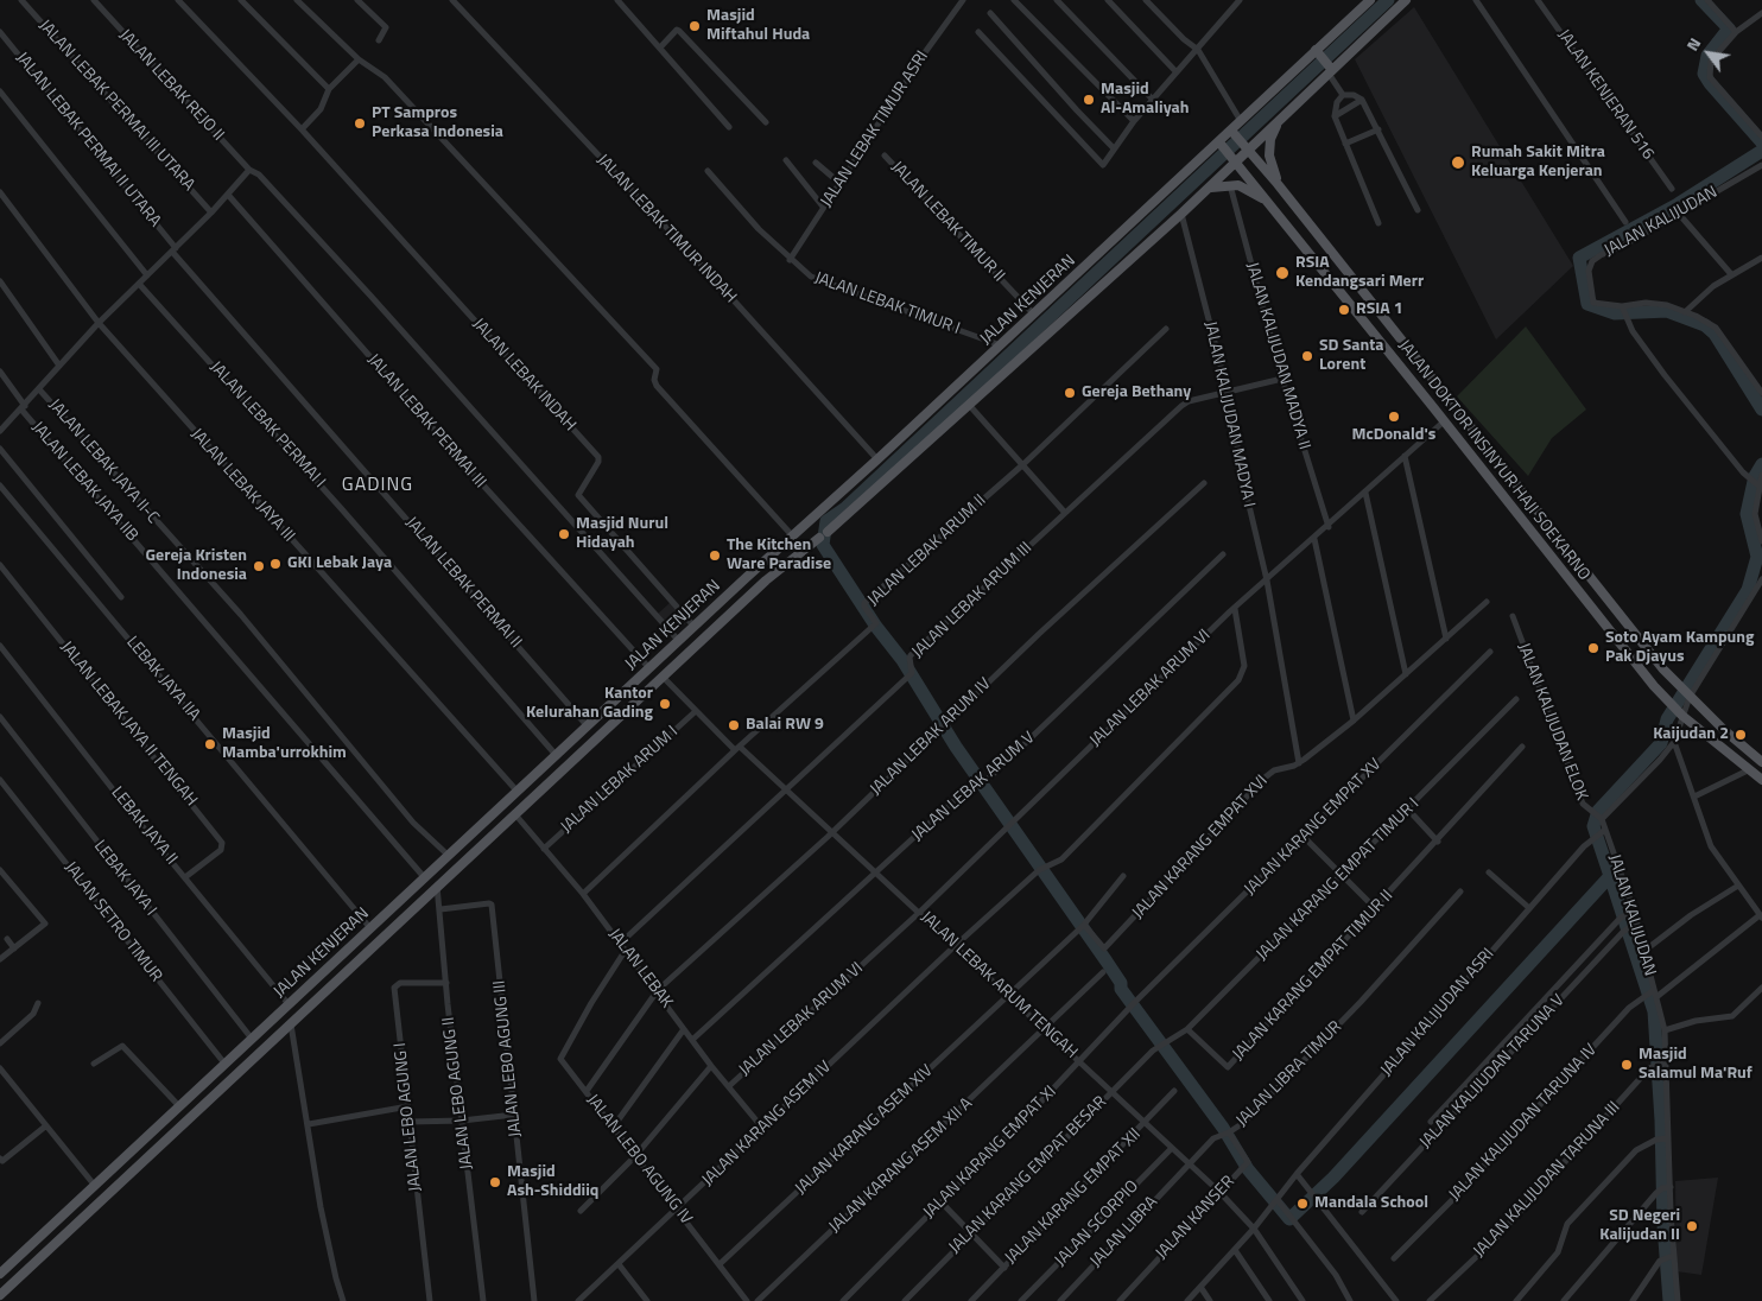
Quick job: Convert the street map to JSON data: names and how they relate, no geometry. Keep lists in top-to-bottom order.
{
  "streets": {
    "main road": ["JALAN KENJERAN", "JALAN DOKTOR INSINYUR HAJI SOEKARNO"],
    "street": [
      "JALAN LEBAK REJO II",
      "JALAN KENJERAN 516",
      "JALAN LEBAK PERMAI III UTARA",
      "JALAN LEBAK TIMUR ASRI",
      "JALAN LEBAK PERMAI II UTARA",
      "JALAN LEBAK TIMUR II",
      "JALAN KALIJUDAN",
      "JALAN LEBAK TIMUR INDAH",
      "JALAN LEBAK TIMUR I",
      "JALAN KALIJUDAN MADYA II",
      "JALAN LEBAK INDAH",
      "JALAN KALIJUDAN MADYA I",
      "JALAN LEBAK PERMAI III",
      "JALAN LEBAK PERMAI I",
      "JALAN LEBAK JAYA II-C",
      "JALAN LEBAK JAYA IIB",
      "JALAN LEBAK JAYA III",
      "JALAN LEBAK ARUM II",
      "JALAN LEBAK PERMAI II",
      "JALAN LEBAK ARUM III",
      "LEBAK JAYA IIA",
      "JALAN LEBAK ARUM VI",
      "JALAN KALIJUDAN ELOK",
      "JALAN LEBAK JAYA II TENGAH",
      "JALAN LEBAK ARUM IV",
      "JALAN LEBAK ARUM I",
      "JALAN LEBAK ARUM V",
      "LEBAK JAYA II",
      "JALAN KARANG EMPAT XV",
      "JALAN KARANG EMPAT XVI",
      "LEBAK JAYA I",
      "JALAN KARANG EMPAT TIMUR I",
      "JALAN SETRO TIMUR",
      "JALAN LEBAK",
      "JALAN KARANG EMPAT TIMUR II",
      "JALAN LEBAK ARUM TENGAH",
      "JALAN KALIJUDAN ASRI",
      "JALAN LEBO AGUNG III",
      "JALAN KALIJUDAN TARUNA V",
      "JALAN LIBRA TIMUR",
      "JALAN LEBO AGUNG II",
      "JALAN LEBO AGUNG I",
      "JALAN KALIJUDAN TARUNA IV",
      "JALAN KARANG ASEM IV",
      "JALAN KARANG ASEM XIV",
      "JALAN KARANG EMPAT XI",
      "JALAN LEBO AGUNG IV",
      "JALAN KARANG ASEM XII A",
      "JALAN KARANG EMPAT BESAR",
      "JALAN KALIJUDAN TARUNA III",
      "JALAN KARANG EMPAT XII",
      "JALAN KANSER",
      "JALAN SCORPIO",
      "JALAN LIBRA"
    ]
  },
  "crossings": [
    ["JALAN LEBAK REJO II", "JALAN KENJERAN"],
    ["JALAN LEBAK TIMUR ASRI", "JALAN LEBAK TIMUR I"],
    ["JALAN LEBAK PERMAI II UTARA", "JALAN LEBAK PERMAI II"],
    ["JALAN LEBAK TIMUR II", "JALAN KENJERAN"],
    ["JALAN KALIJUDAN", "JALAN KALIJUDAN ELOK"],
    ["JALAN KALIJUDAN", "JALAN KALIJUDAN ASRI"],
    ["JALAN KALIJUDAN", "JALAN KALIJUDAN TARUNA V"],
    ["JALAN KALIJUDAN", "JALAN KALIJUDAN TARUNA IV"],
    ["JALAN KALIJUDAN", "JALAN KALIJUDAN TARUNA III"],
    ["JALAN LEBAK TIMUR INDAH", "JALAN KENJERAN"],
    ["JALAN KENJERAN", "JALAN LEBAK TIMUR I"],
    ["JALAN KENJERAN", "JALAN LEBAK INDAH"],
    ["JALAN KENJERAN", "JALAN KALIJUDAN MADYA I"],
    ["JALAN KENJERAN", "JALAN LEBAK PERMAI III"],
    ["JALAN KENJERAN", "JALAN LEBAK PERMAI I"],
    ["JALAN KENJERAN", "JALAN DOKTOR INSINYUR HAJI SOEKARNO"],
    ["JALAN KENJERAN", "JALAN LEBAK JAYA II-C"],
    ["JALAN KENJERAN", "JALAN LEBAK JAYA IIB"],
    ["JALAN KENJERAN", "JALAN LEBAK JAYA III"],
    ["JALAN KENJERAN", "JALAN LEBAK PERMAI II"],
    ["JALAN KENJERAN", "LEBAK JAYA IIA"],
    ["JALAN KENJERAN", "LEBAK JAYA II"],
    ["JALAN KENJERAN", "LEBAK JAYA I"],
    ["JALAN KENJERAN", "JALAN SETRO TIMUR"],
    ["JALAN KENJERAN", "JALAN LEBAK"],
    ["JALAN KENJERAN", "JALAN LEBAK ARUM TENGAH"],
    ["JALAN KENJERAN", "JALAN LEBO AGUNG II"],
    ["JALAN KALIJUDAN MADYA II", "JALAN LEBAK ARUM III"],
    ["JALAN KALIJUDAN MADYA I", "JALAN LEBAK ARUM III"],
    ["JALAN KALIJUDAN MADYA I", "JALAN KARANG EMPAT XVI"],
    ["JALAN LEBAK ARUM II", "JALAN LEBAK"],
    ["JALAN LEBAK ARUM II", "JALAN LEBAK ARUM TENGAH"],
    ["JALAN LEBAK ARUM III", "JALAN LEBAK"],
    ["JALAN LEBAK ARUM III", "JALAN LEBAK ARUM TENGAH"],
    ["JALAN LEBAK ARUM VI", "JALAN LEBAK"],
    ["JALAN LEBAK ARUM VI", "JALAN LEBAK ARUM TENGAH"],
    ["JALAN LEBAK ARUM VI", "JALAN KARANG ASEM IV"],
    ["JALAN LEBAK JAYA II TENGAH", "LEBAK JAYA II"],
    ["JALAN LEBAK ARUM IV", "JALAN LEBAK"],
    ["JALAN LEBAK ARUM IV", "JALAN LEBAK ARUM TENGAH"],
    ["JALAN LEBAK ARUM IV", "JALAN LEBO AGUNG IV"],
    ["JALAN LEBAK ARUM I", "JALAN LEBAK"],
    ["JALAN LEBAK ARUM I", "JALAN LEBAK ARUM TENGAH"],
    ["JALAN LEBAK ARUM V", "JALAN LEBAK"],
    ["JALAN LEBAK ARUM V", "JALAN LEBAK ARUM TENGAH"],
    ["JALAN KARANG EMPAT XV", "JALAN KARANG EMPAT XI"],
    ["JALAN KARANG EMPAT TIMUR I", "JALAN KARANG EMPAT TIMUR II"],
    ["JALAN KARANG EMPAT TIMUR I", "JALAN KARANG EMPAT BESAR"],
    ["JALAN LEBAK", "JALAN KARANG ASEM IV"],
    ["JALAN LEBAK", "JALAN LEBO AGUNG IV"],
    ["JALAN LEBAK ARUM TENGAH", "JALAN KALIJUDAN ASRI"],
    ["JALAN LEBAK ARUM TENGAH", "JALAN LIBRA TIMUR"],
    ["JALAN LEBAK ARUM TENGAH", "JALAN KARANG ASEM IV"],
    ["JALAN LEBAK ARUM TENGAH", "JALAN KARANG ASEM XIV"],
    ["JALAN LEBAK ARUM TENGAH", "JALAN KARANG EMPAT XI"],
    ["JALAN LEBAK ARUM TENGAH", "JALAN KARANG ASEM XII A"],
    ["JALAN LEBAK ARUM TENGAH", "JALAN KARANG EMPAT BESAR"],
    ["JALAN LEBAK ARUM TENGAH", "JALAN KARANG EMPAT XII"],
    ["JALAN LEBAK ARUM TENGAH", "JALAN KANSER"],
    ["JALAN LEBAK ARUM TENGAH", "JALAN SCORPIO"],
    ["JALAN LEBAK ARUM TENGAH", "JALAN LIBRA"],
    ["JALAN LEBO AGUNG III", "JALAN LEBO AGUNG II"],
    ["JALAN LIBRA TIMUR", "JALAN KANSER"],
    ["JALAN LIBRA TIMUR", "JALAN LIBRA"],
    ["JALAN LEBO AGUNG II", "JALAN LEBO AGUNG I"],
    ["JALAN KARANG ASEM IV", "JALAN LEBO AGUNG IV"],
    ["JALAN KARANG ASEM XIV", "JALAN LEBO AGUNG IV"]
  ],
  "districts": ["GADING"],
  "places": [
    "Masjid Miftahul Huda",
    "Masjid Al-Amaliyah",
    "PT Sampros Perkasa Indonesia",
    "Rumah Sakit Mitra Keluarga Kenjeran",
    "RSIA Kendangsari Merr",
    "RSIA 1",
    "SD Santa Lorent",
    "Gereja Bethany",
    "McDonald's",
    "Masjid Nurul Hidayah",
    "The Kitchen Ware Paradise",
    "GKI Lebak Jaya",
    "Gereja Kristen Indonesia",
    "Soto Ayam Kampung Pak Djayus",
    "Kantor Kelurahan Gading",
    "Balai RW 9",
    "Kaijudan 2",
    "Masjid Mamba'urrokhim",
    "Masjid Salamul Ma'Ruf",
    "Masjid Ash-Shiddiiq",
    "Mandala School",
    "SD Negeri Kalijudan II"
  ],
  "north": "top left"
}
